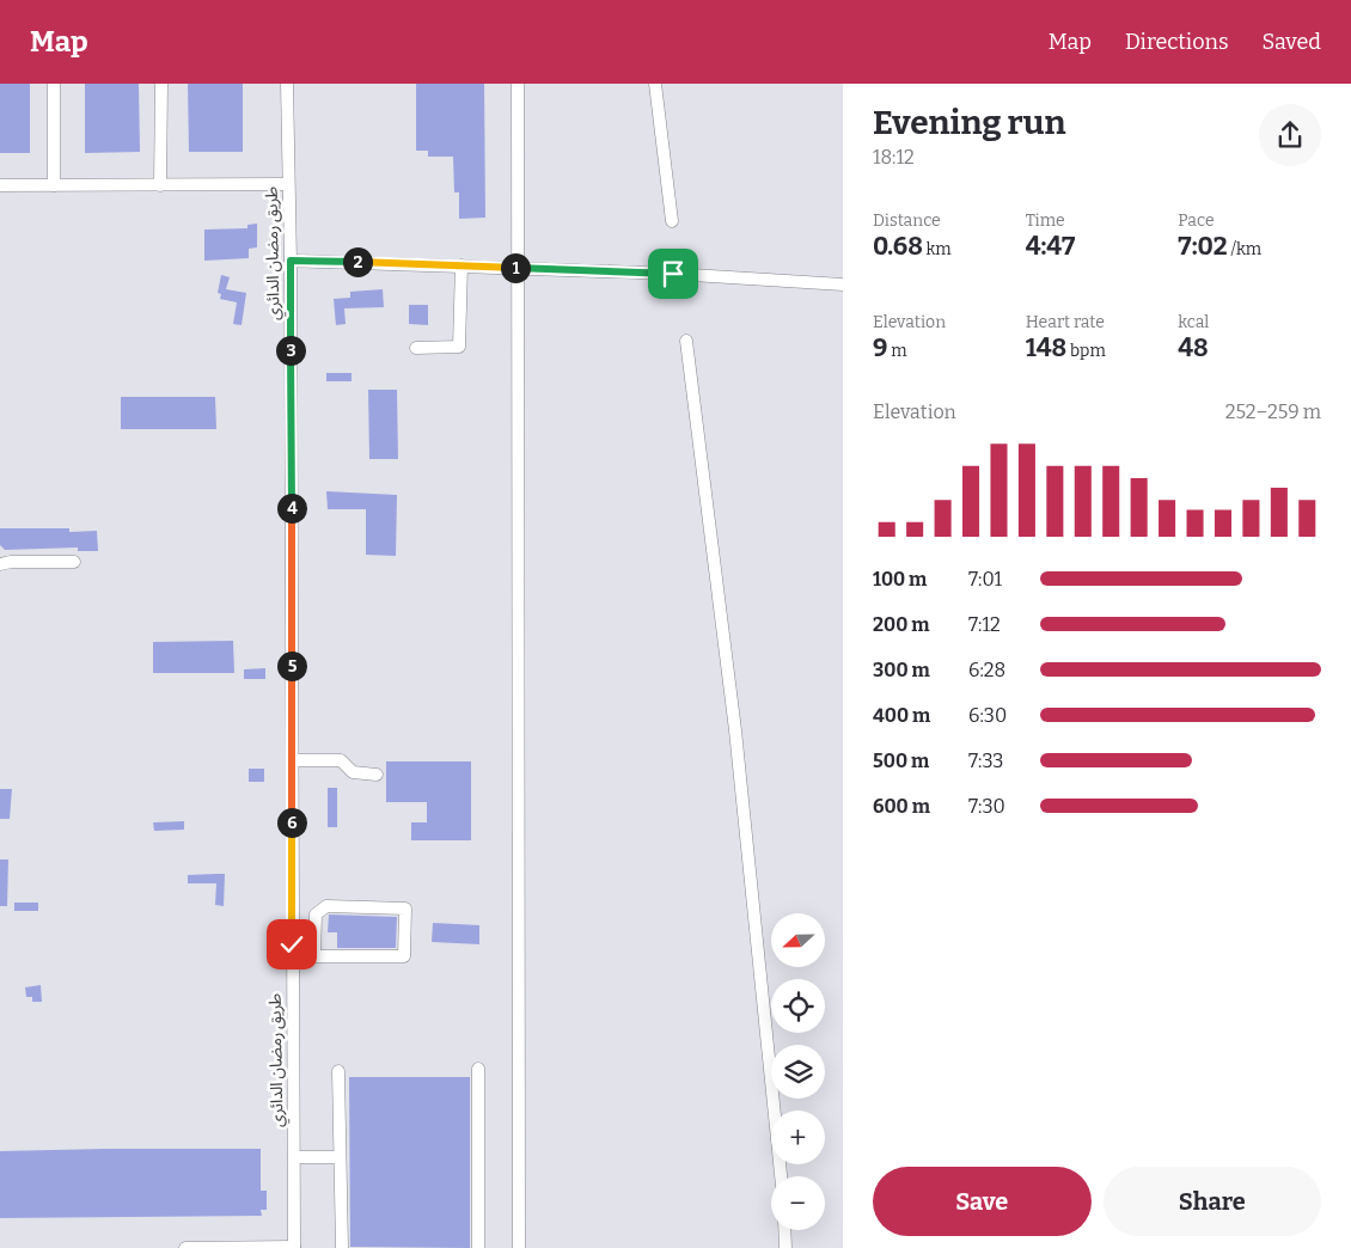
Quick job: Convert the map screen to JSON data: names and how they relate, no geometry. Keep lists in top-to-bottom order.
{
  "streets": {
    "street": ["طريق رمضان الدائري"]
  },
  "north": "left",
  "page": {
    "header": "Map",
    "nav": ["Map", "Directions", "Saved"],
    "heading": ["Evening run", "18:12"],
    "stats": [
      ["Distance", "0.68 km"],
      ["Time", "4:47"],
      ["Pace", "7:02 /km"],
      ["Elevation", "9 m"],
      ["Heart rate", "148 bpm"],
      ["kcal", "48"]
    ],
    "pins": [
      "2",
      "1",
      "3",
      "4",
      "5",
      "6"
    ],
    "chart": ["Elevation", "252–259 m"],
    "list": [
      {
        "name": "100 m",
        "note": "7:01"
      },
      {
        "name": "200 m",
        "note": "7:12"
      },
      {
        "name": "300 m",
        "note": "6:28"
      },
      {
        "name": "400 m",
        "note": "6:30"
      },
      {
        "name": "500 m",
        "note": "7:33"
      },
      {
        "name": "600 m",
        "note": "7:30"
      }
    ],
    "map_buttons": ["+", "−"],
    "buttons": ["Save", "Share"]
  }
}
